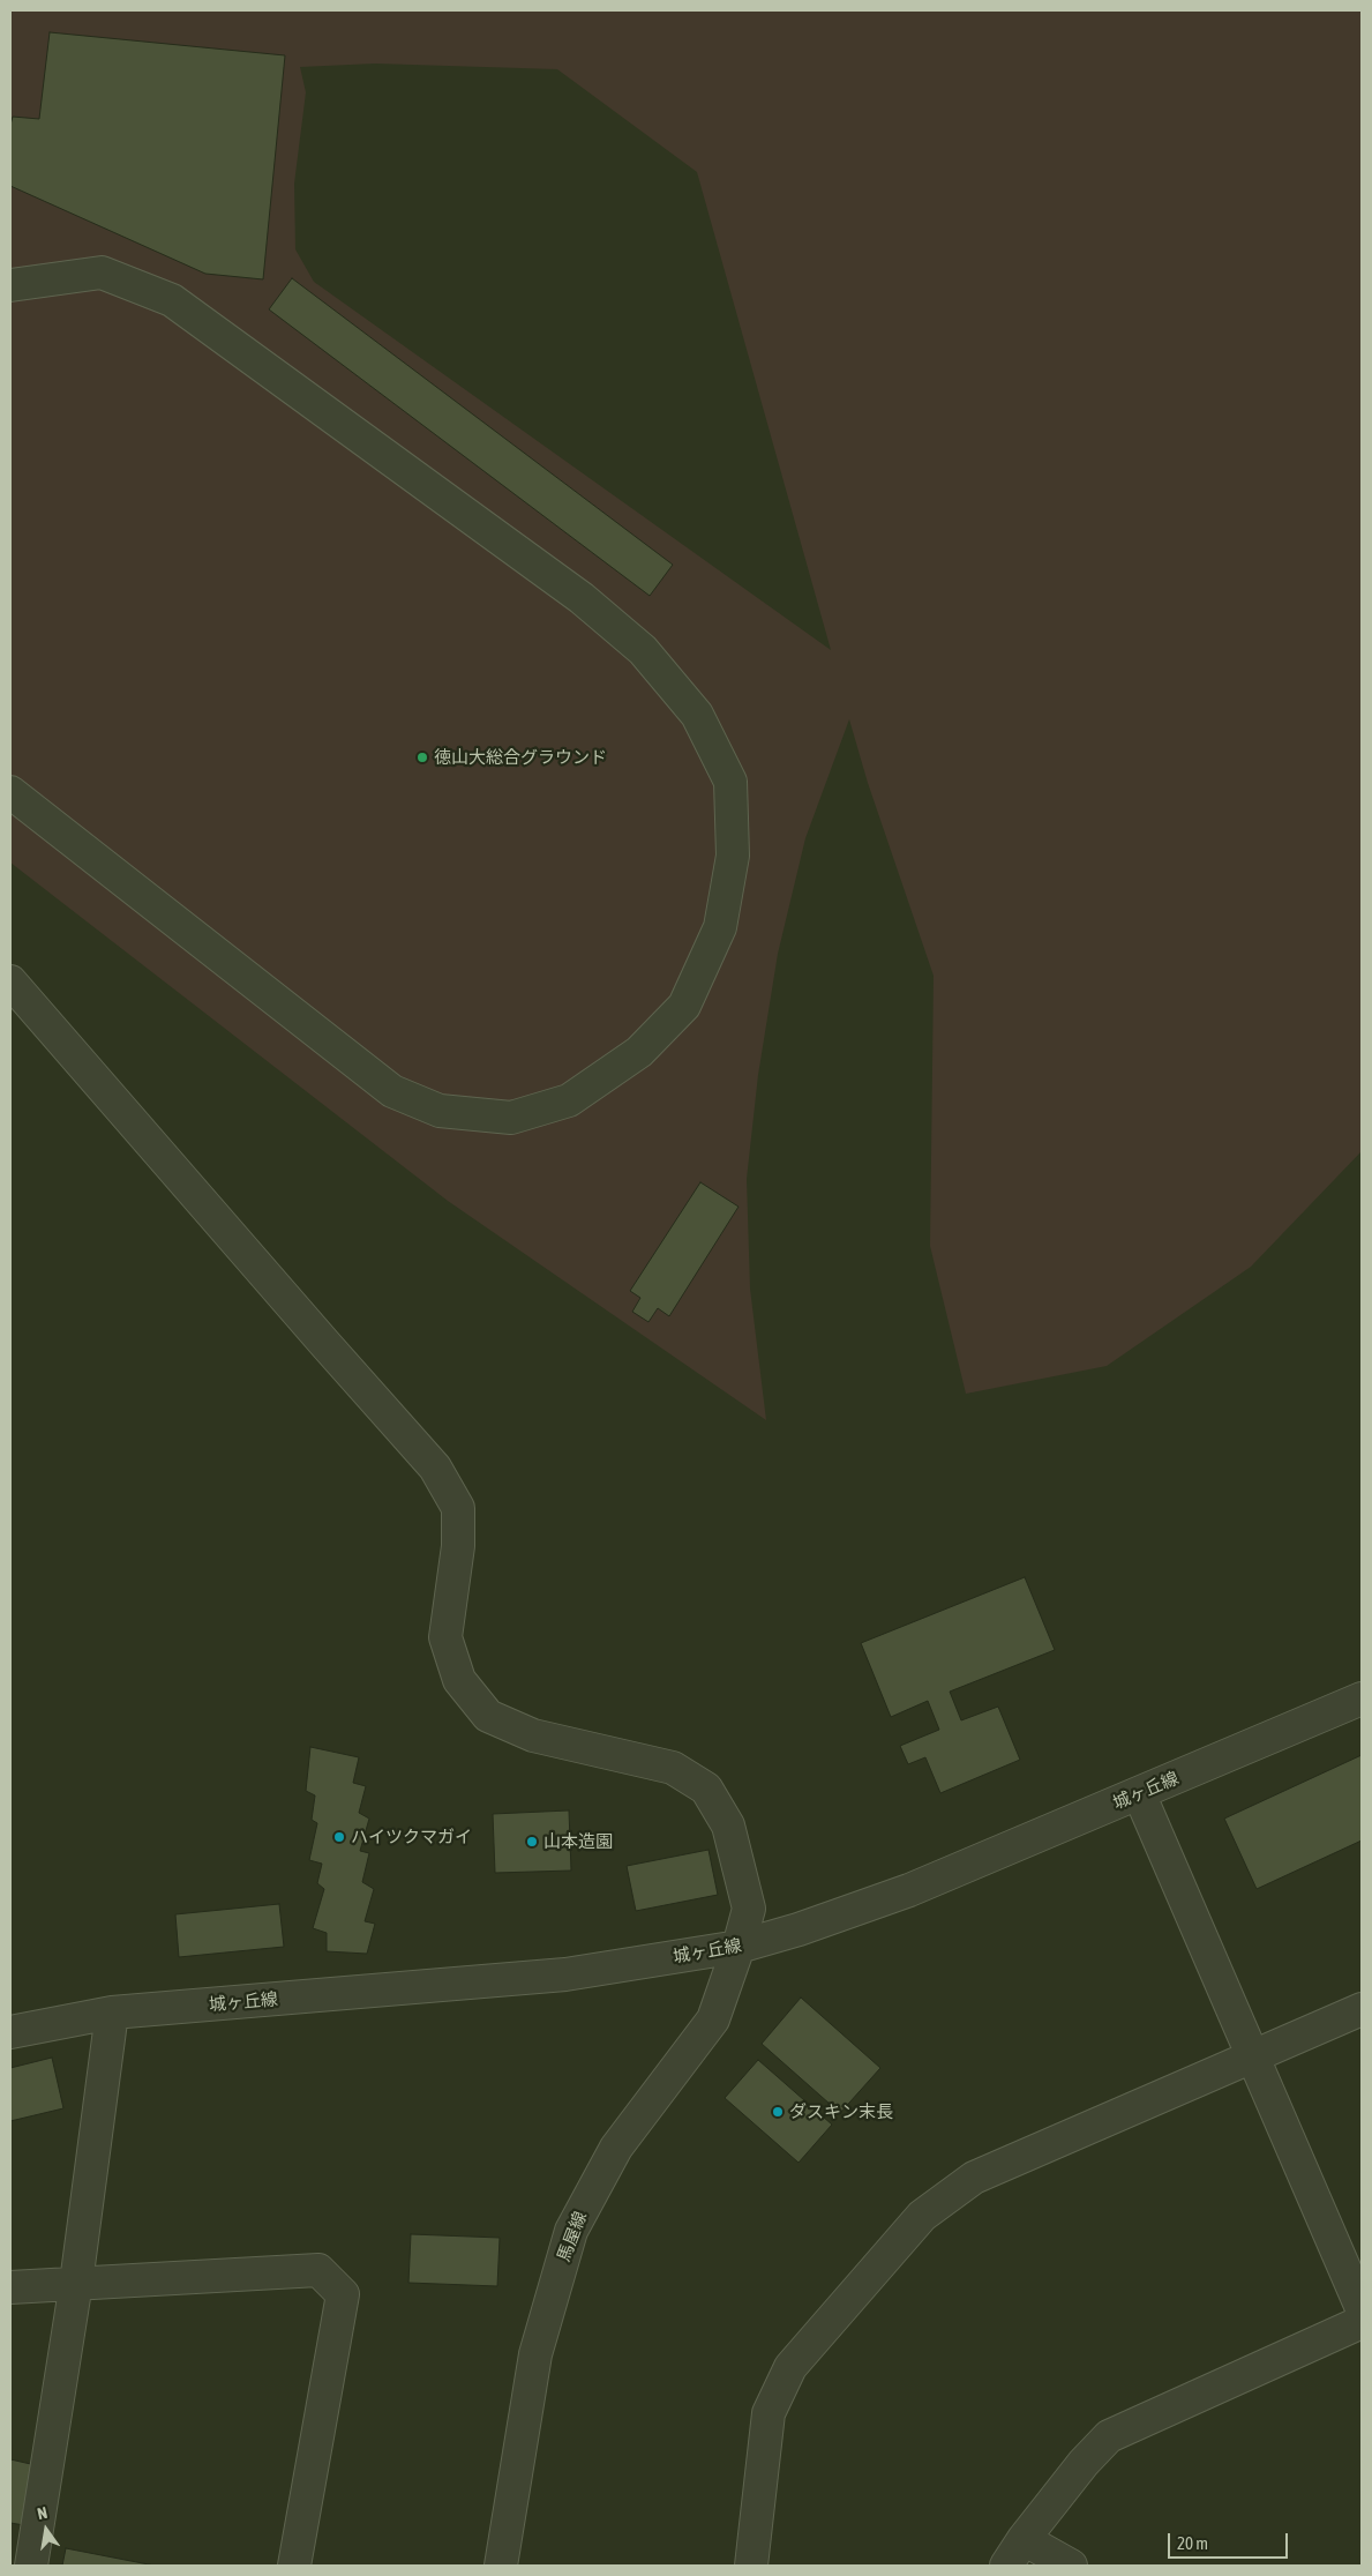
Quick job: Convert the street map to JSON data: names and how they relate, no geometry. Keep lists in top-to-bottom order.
{
  "streets": {
    "street": ["城ヶ丘線", "馬屋線"]
  },
  "crossings": [
    ["城ヶ丘線", "馬屋線"]
  ],
  "places": [
    "徳山大総合グラウンド",
    "ハイツクマガイ",
    "山本造園",
    "ダスキン末長"
  ],
  "scale_bar": "20 m",
  "north": "top"
}
